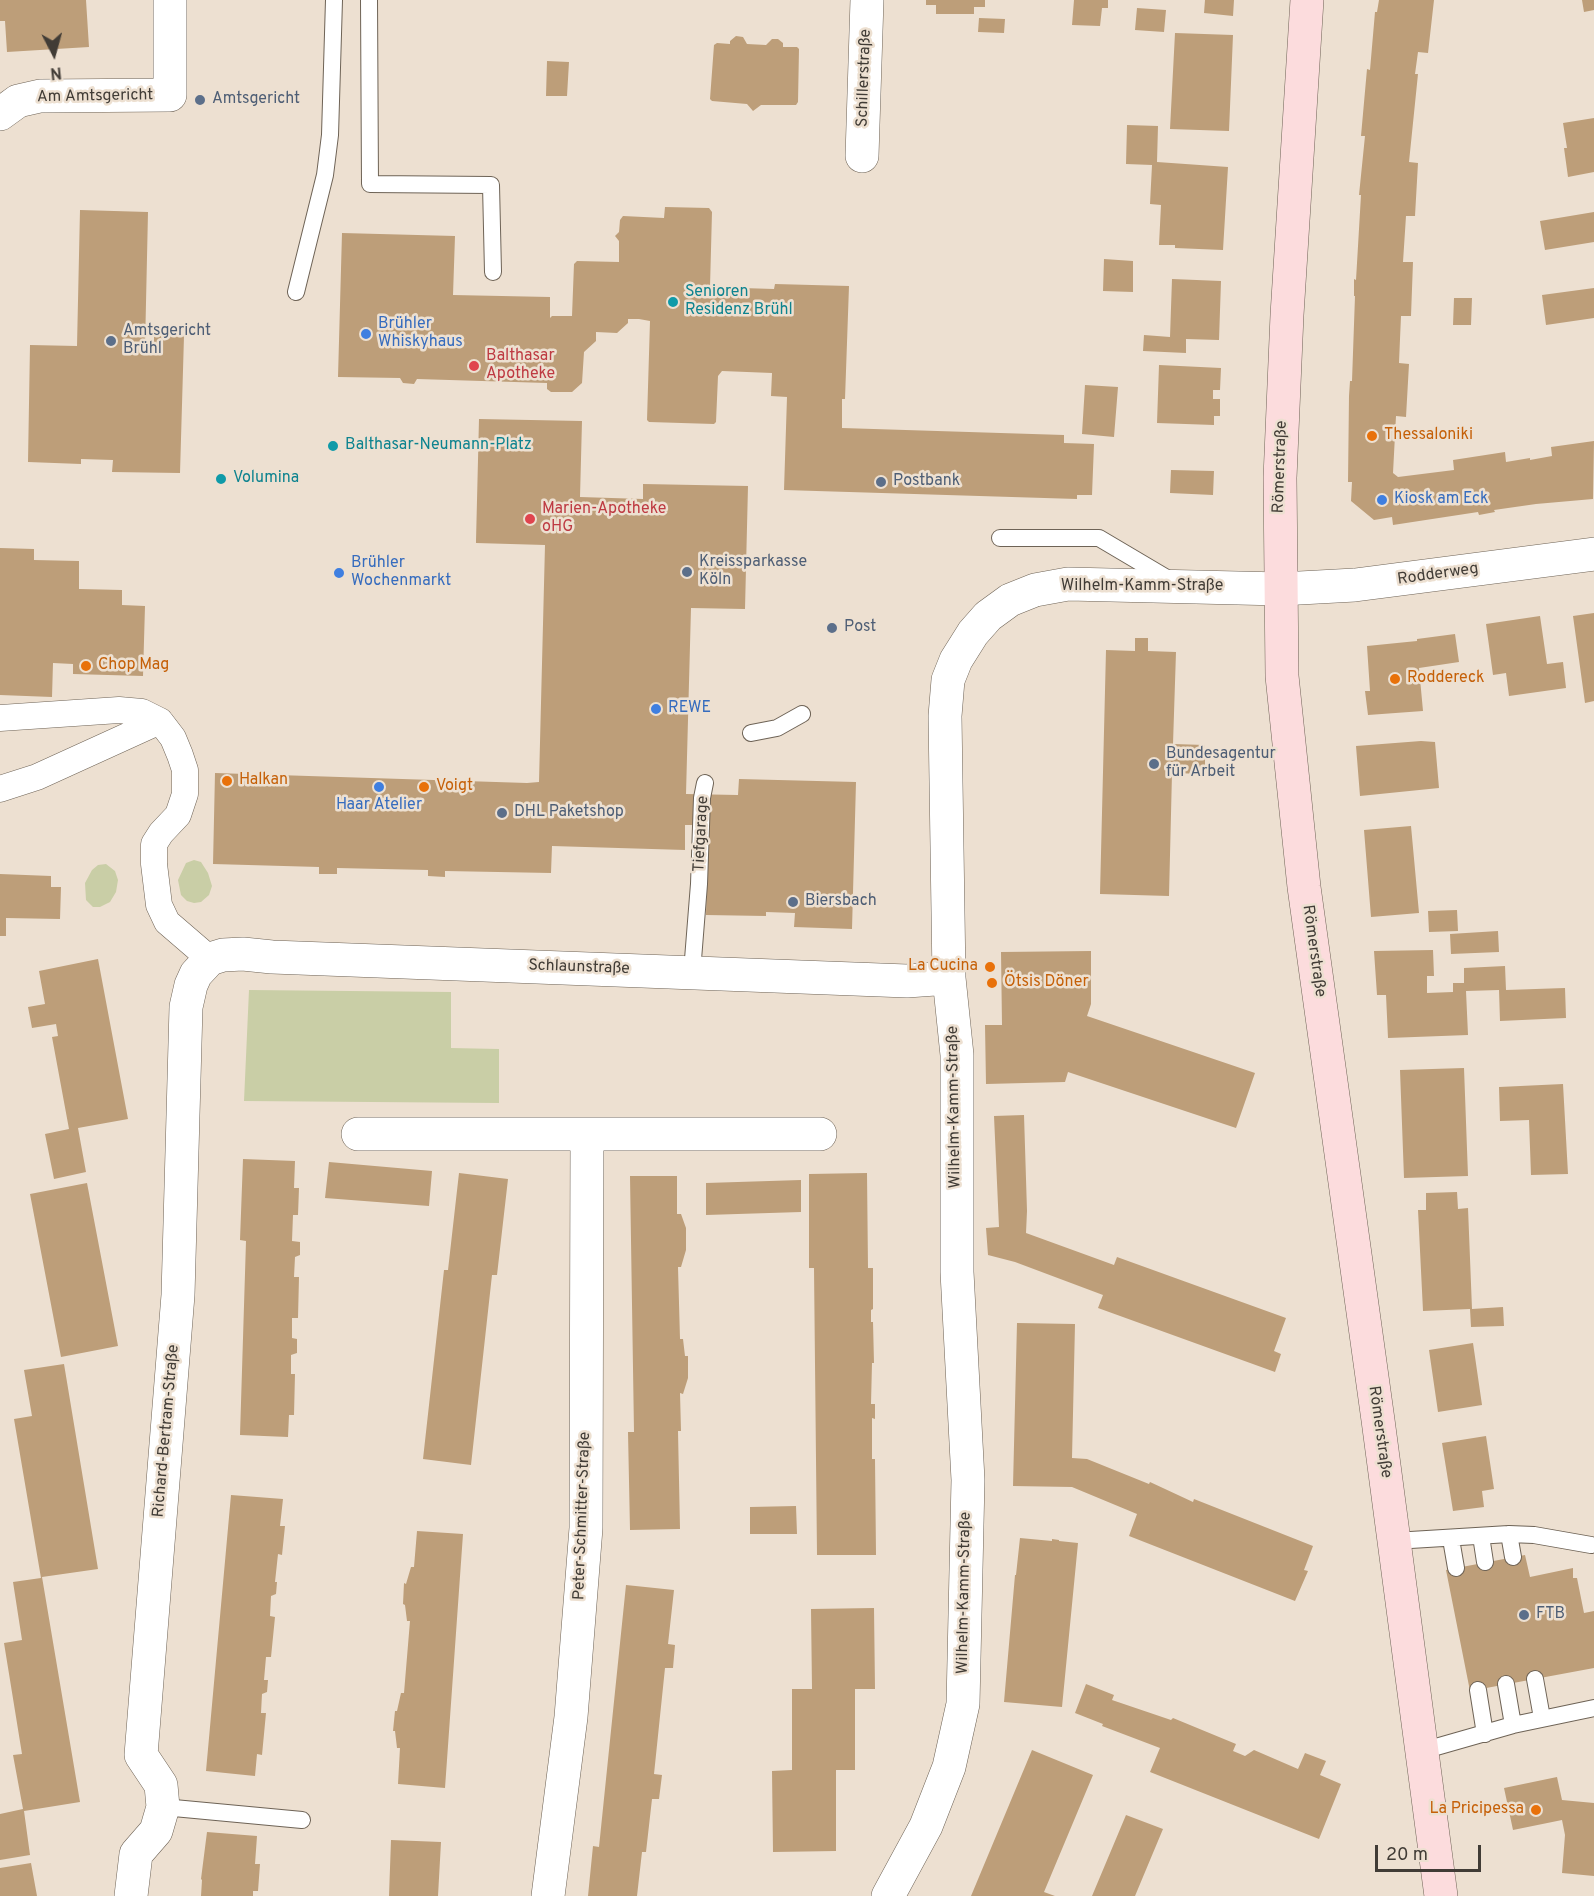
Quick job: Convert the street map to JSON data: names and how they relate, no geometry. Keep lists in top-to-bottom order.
{
  "streets": {
    "main road": ["Römerstraße"],
    "street": [
      "Schillerstraße",
      "Am Amtsgericht",
      "Rodderweg",
      "Wilhelm-Kamm-Straße",
      "Schlaunstraße",
      "Richard-Bertram-Straße",
      "Peter-Schmitter-Straße"
    ],
    "lane": ["Tiefgarage"]
  },
  "crossings": [
    ["Römerstraße", "Rodderweg"],
    ["Römerstraße", "Wilhelm-Kamm-Straße"],
    ["Rodderweg", "Wilhelm-Kamm-Straße"],
    ["Wilhelm-Kamm-Straße", "Schlaunstraße"],
    ["Tiefgarage", "Schlaunstraße"],
    ["Schlaunstraße", "Richard-Bertram-Straße"]
  ],
  "places": [
    "Amtsgericht",
    "Senioren Residenz Brühl",
    "Brühler Whiskyhaus",
    "Amtsgericht Brühl",
    "Balthasar Apotheke",
    "Thessaloniki",
    "Balthasar-Neumann-Platz",
    "Volumina",
    "Postbank",
    "Kiosk am Eck",
    "Marien-Apotheke oHG",
    "Kreissparkasse Köln",
    "Brühler Wochenmarkt",
    "Post",
    "Chop Mag",
    "Roddereck",
    "REWE",
    "Bundesagentur für Arbeit",
    "Halkan",
    "Haar Atelier",
    "Voigt",
    "DHL Paketshop",
    "Biersbach",
    "La Cucina",
    "Ötsis Döner",
    "FTB",
    "La Pricipessa"
  ],
  "scale_bar": "20 m",
  "north": "bottom"
}
